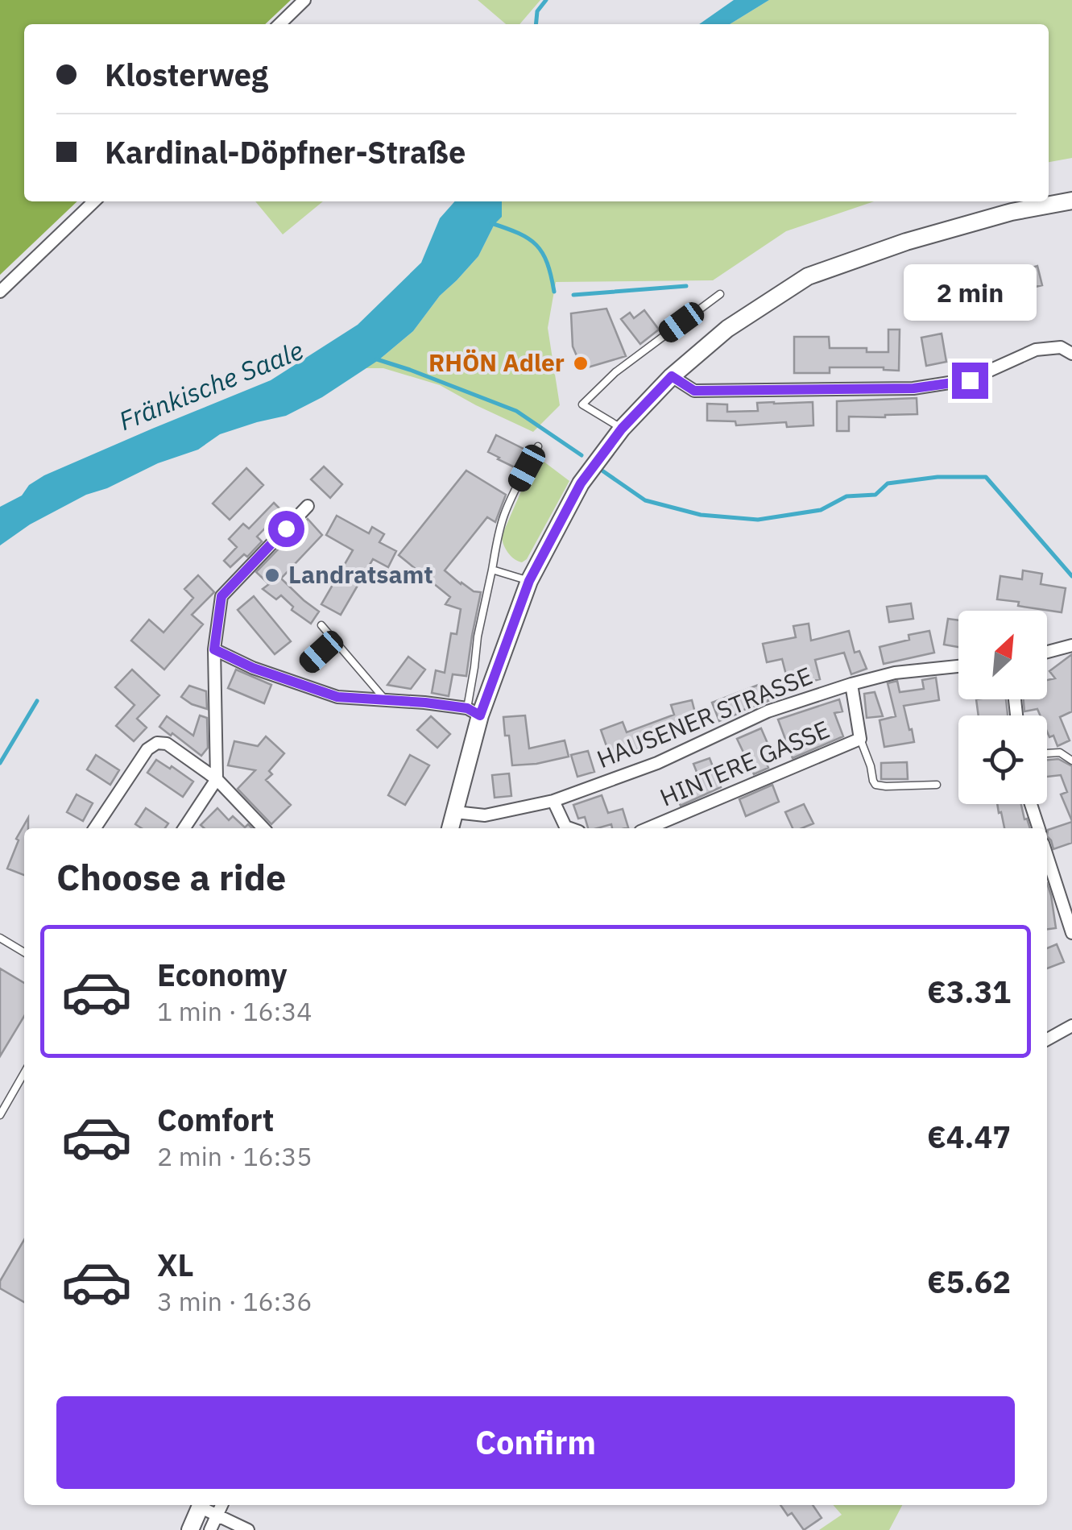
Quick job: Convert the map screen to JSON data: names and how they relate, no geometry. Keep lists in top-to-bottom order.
{
  "streets": {
    "street": ["HAUSENER STRASSE", "HINTERE GASSE"]
  },
  "crossings": [
    ["HAUSENER STRASSE", "HINTERE GASSE"]
  ],
  "water": ["Fränkische Saale"],
  "places": ["RHÖN Adler", "Landratsamt"],
  "north": "top right",
  "page": {
    "banner": ["Klosterweg", "Kardinal-Döpfner-Straße"],
    "bubble": "2 min",
    "heading": "Choose a ride",
    "list": [
      {
        "name": "Economy",
        "note": "1 min · 16:34",
        "value": "€3.31"
      },
      {
        "name": "Comfort",
        "note": "2 min · 16:35",
        "value": "€4.47"
      },
      {
        "name": "XL",
        "note": "3 min · 16:36",
        "value": "€5.62"
      }
    ],
    "buttons": "Confirm"
  }
}
